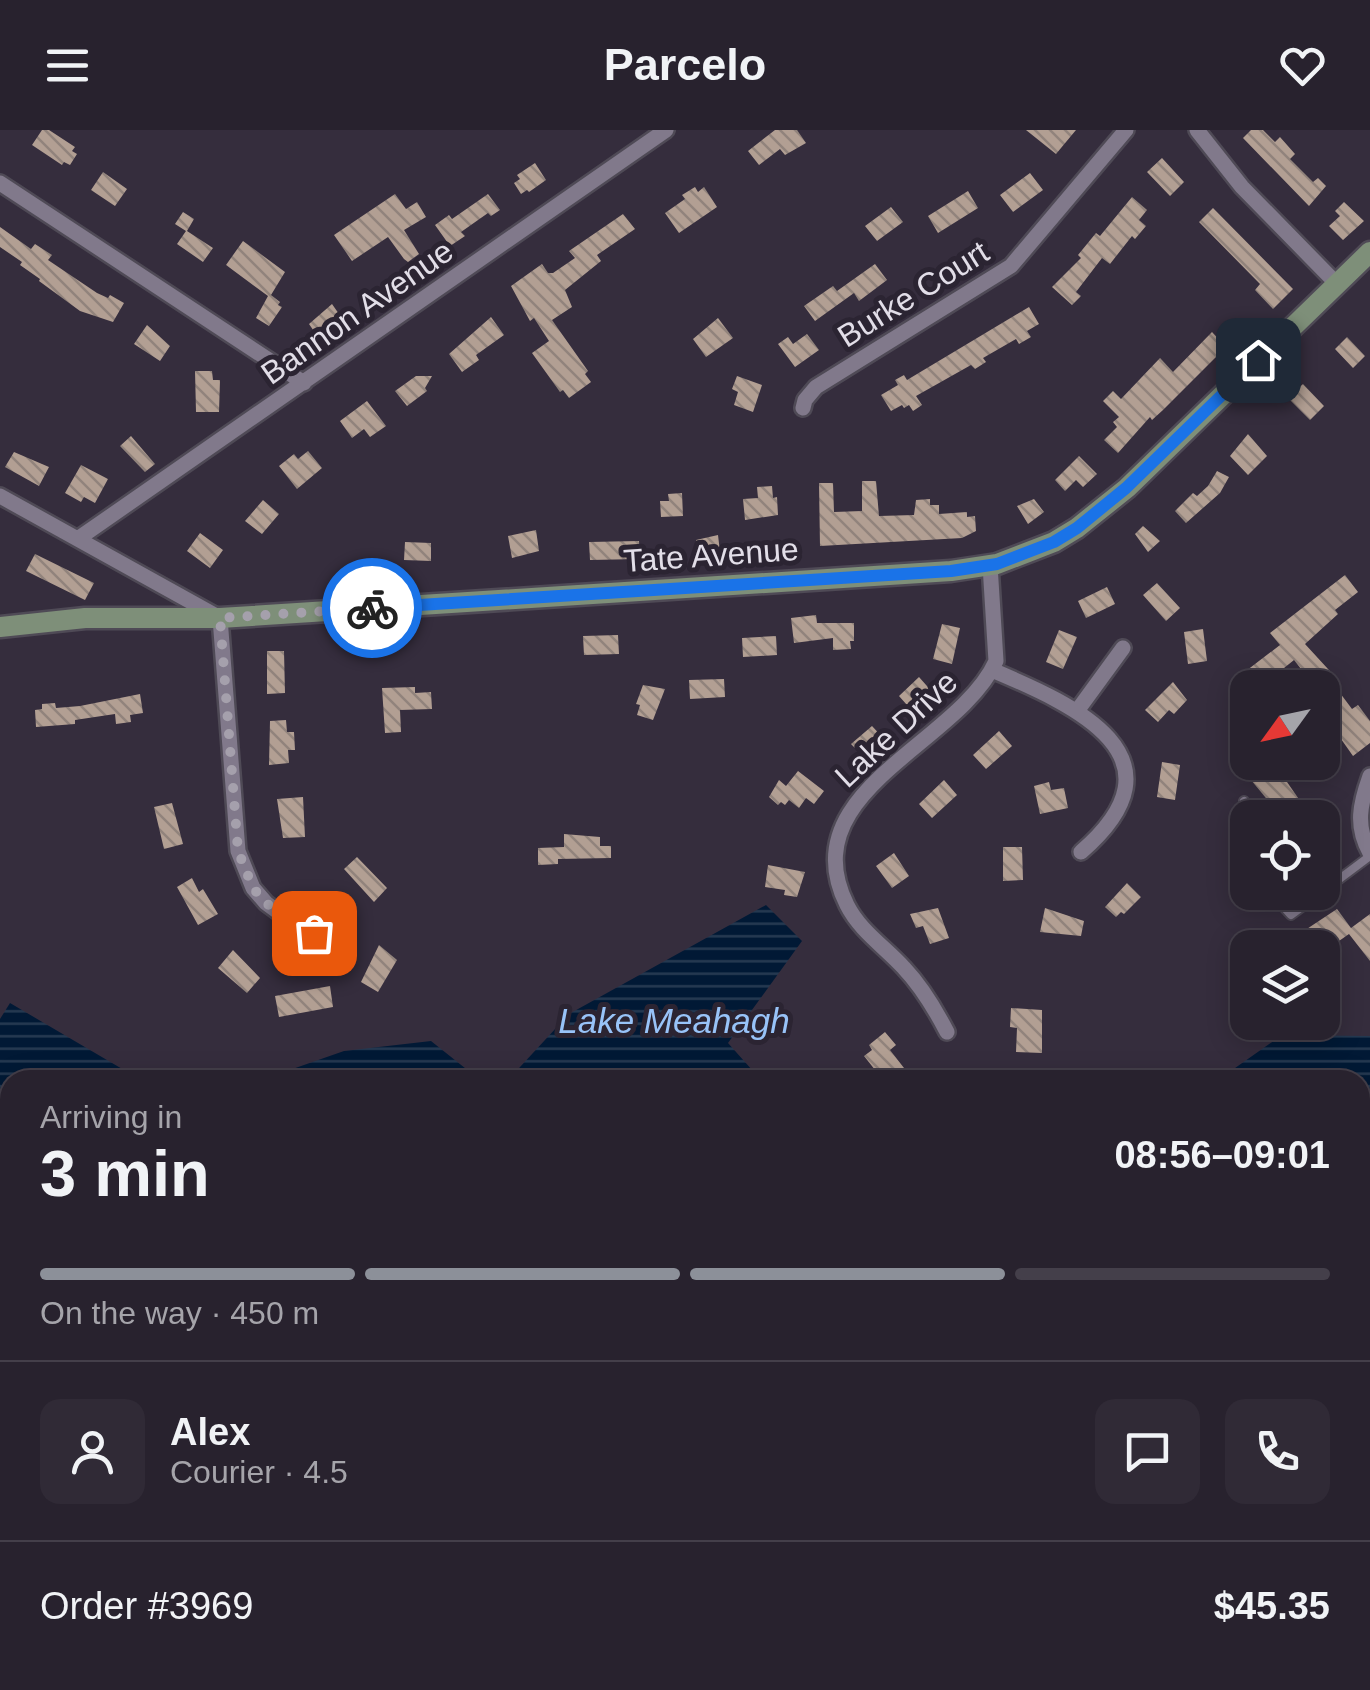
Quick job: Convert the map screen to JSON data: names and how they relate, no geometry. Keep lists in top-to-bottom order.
{
  "streets": {
    "street": [
      "Burke Court",
      "Bannon Avenue",
      "Tate Avenue",
      "Lake Drive"
    ]
  },
  "water": ["Lake Meahagh"],
  "north": "bottom left",
  "page": {
    "header": "Parcelo",
    "heading": ["3 min", "Arriving in", "08:56–09:01"],
    "panel": [
      "Alex",
      "Courier · 4.5",
      "Order #3969",
      "$45.35"
    ],
    "bar": "On the way · 450 m"
  }
}
